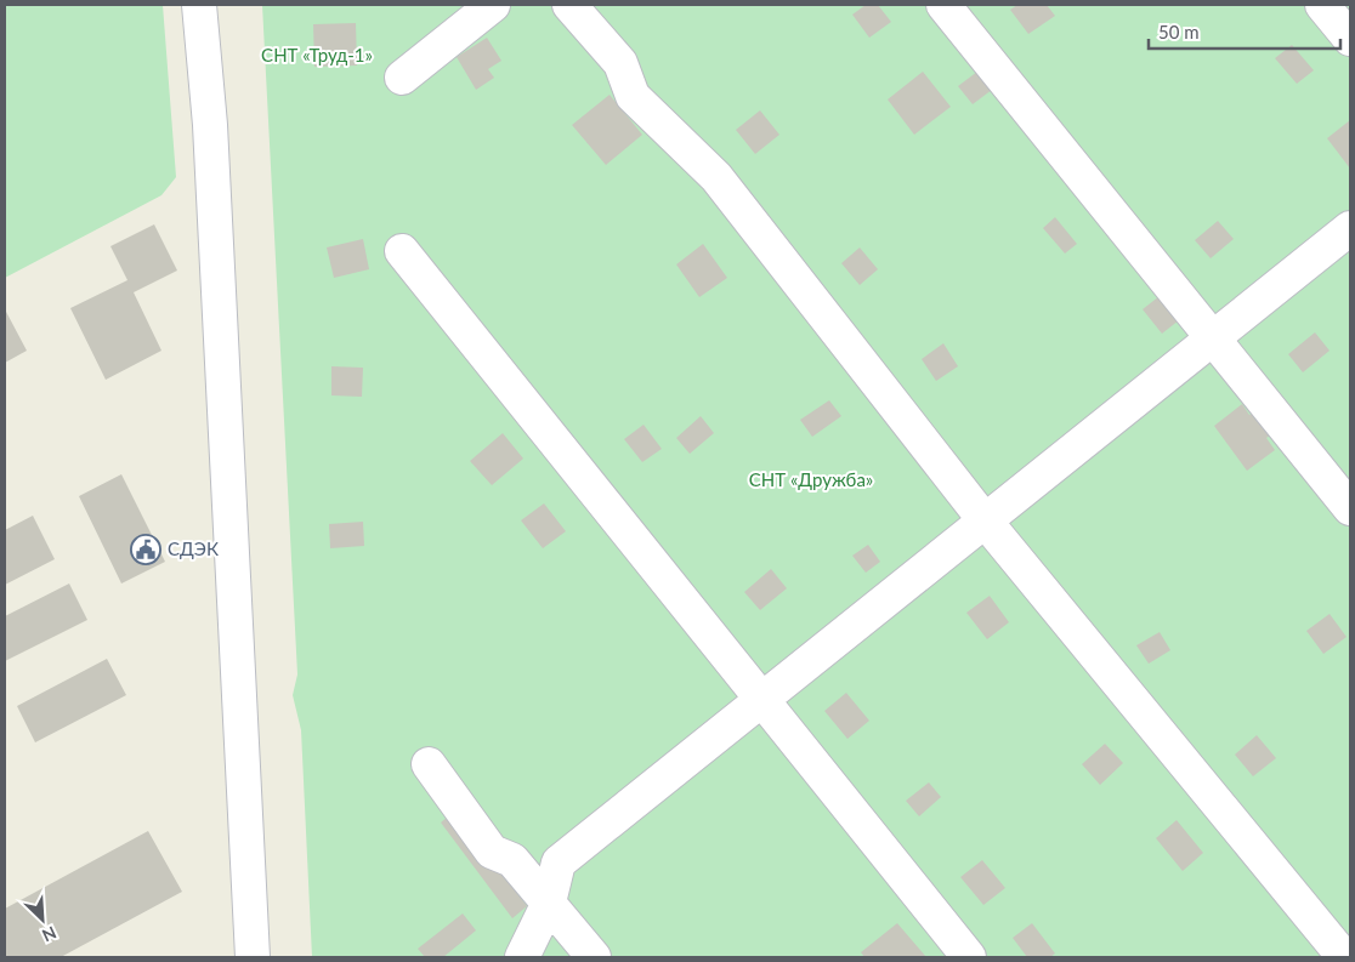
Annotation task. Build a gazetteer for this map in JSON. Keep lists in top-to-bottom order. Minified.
{"parks":["СНТ «Труд-1»","СНТ «Дружба»"],"places":{"public building":["СДЭК"]},"scale_bar":"50 m","north":"bottom right"}
